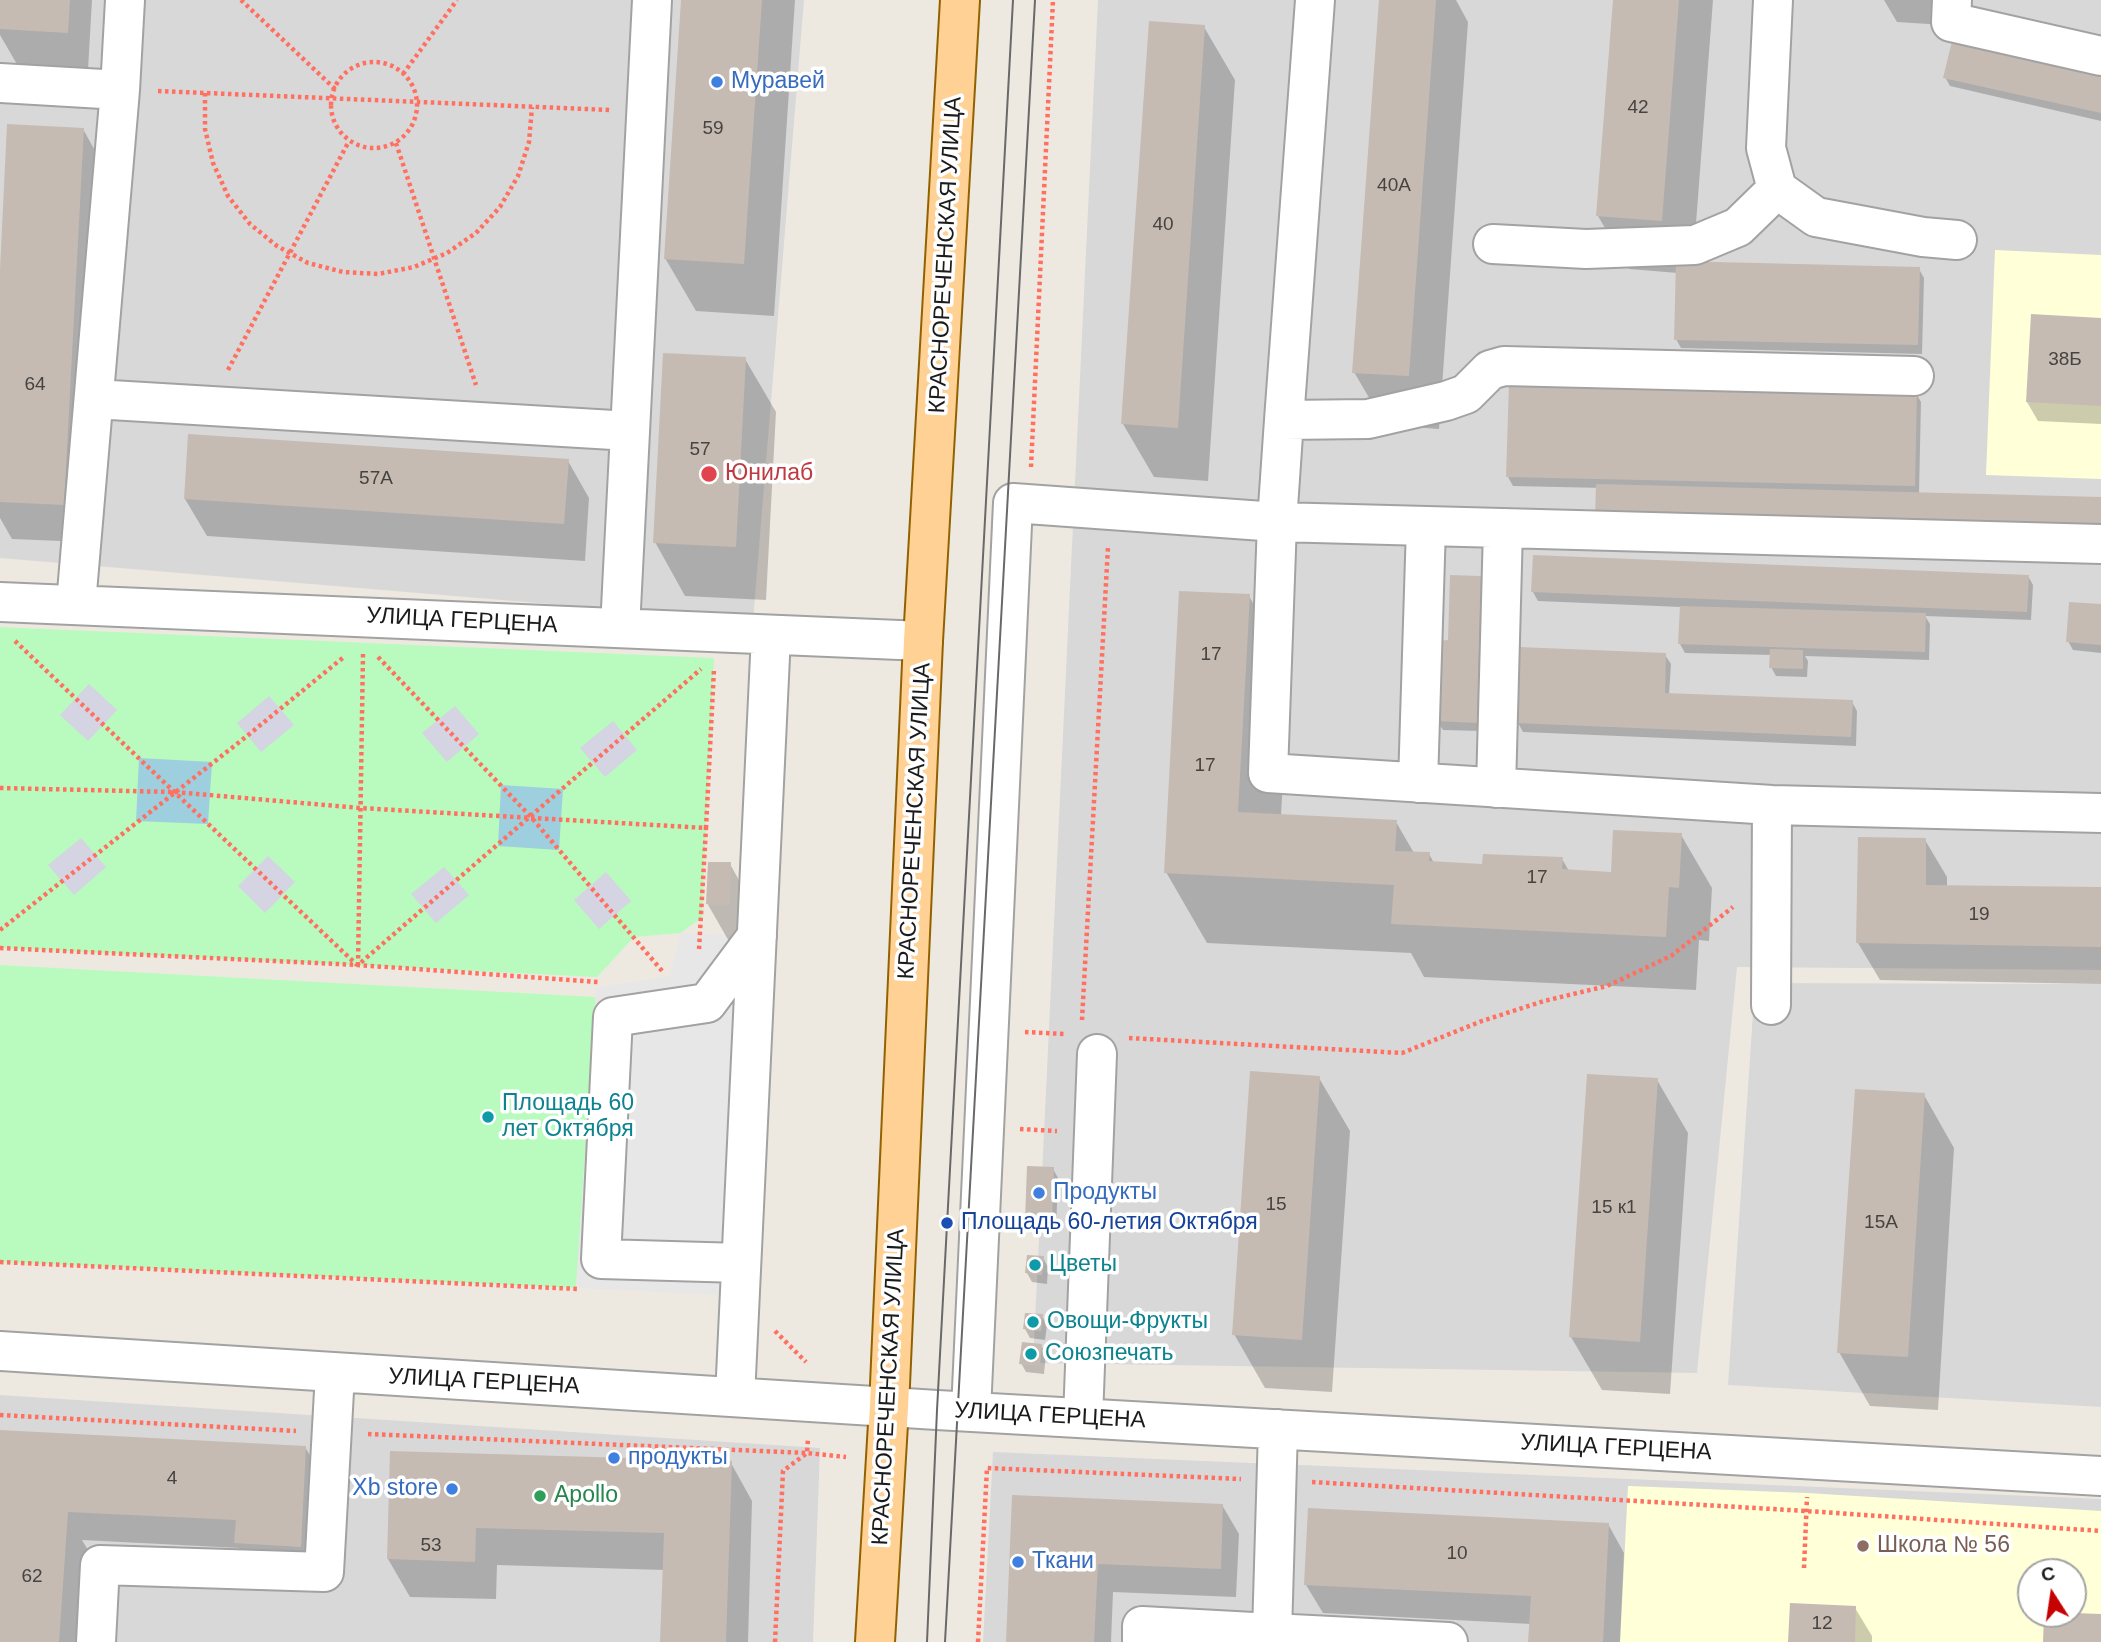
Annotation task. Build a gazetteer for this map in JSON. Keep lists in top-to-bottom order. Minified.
{"streets":{"main road":["КРАСНОРЕЧЕНСКАЯ УЛИЦА"],"street":["УЛИЦА ГЕРЦЕНА"]},"crossings":[["КРАСНОРЕЧЕНСКАЯ УЛИЦА","УЛИЦА ГЕРЦЕНА"]],"places":["Муравей","Юнилаб","Площадь 60 лет Октября","Продукты","Площадь 60-летия Октября","Цветы","Овощи-Фрукты","Союзпечать","продукты","Xb store","Apollo","Школа № 56","Ткани"],"house_numbers":["42","59","40А","40","38Б","64","57","57А","17","17","17","19","15","15 к1","15А","4","53","10","62","12"],"north":"top"}
